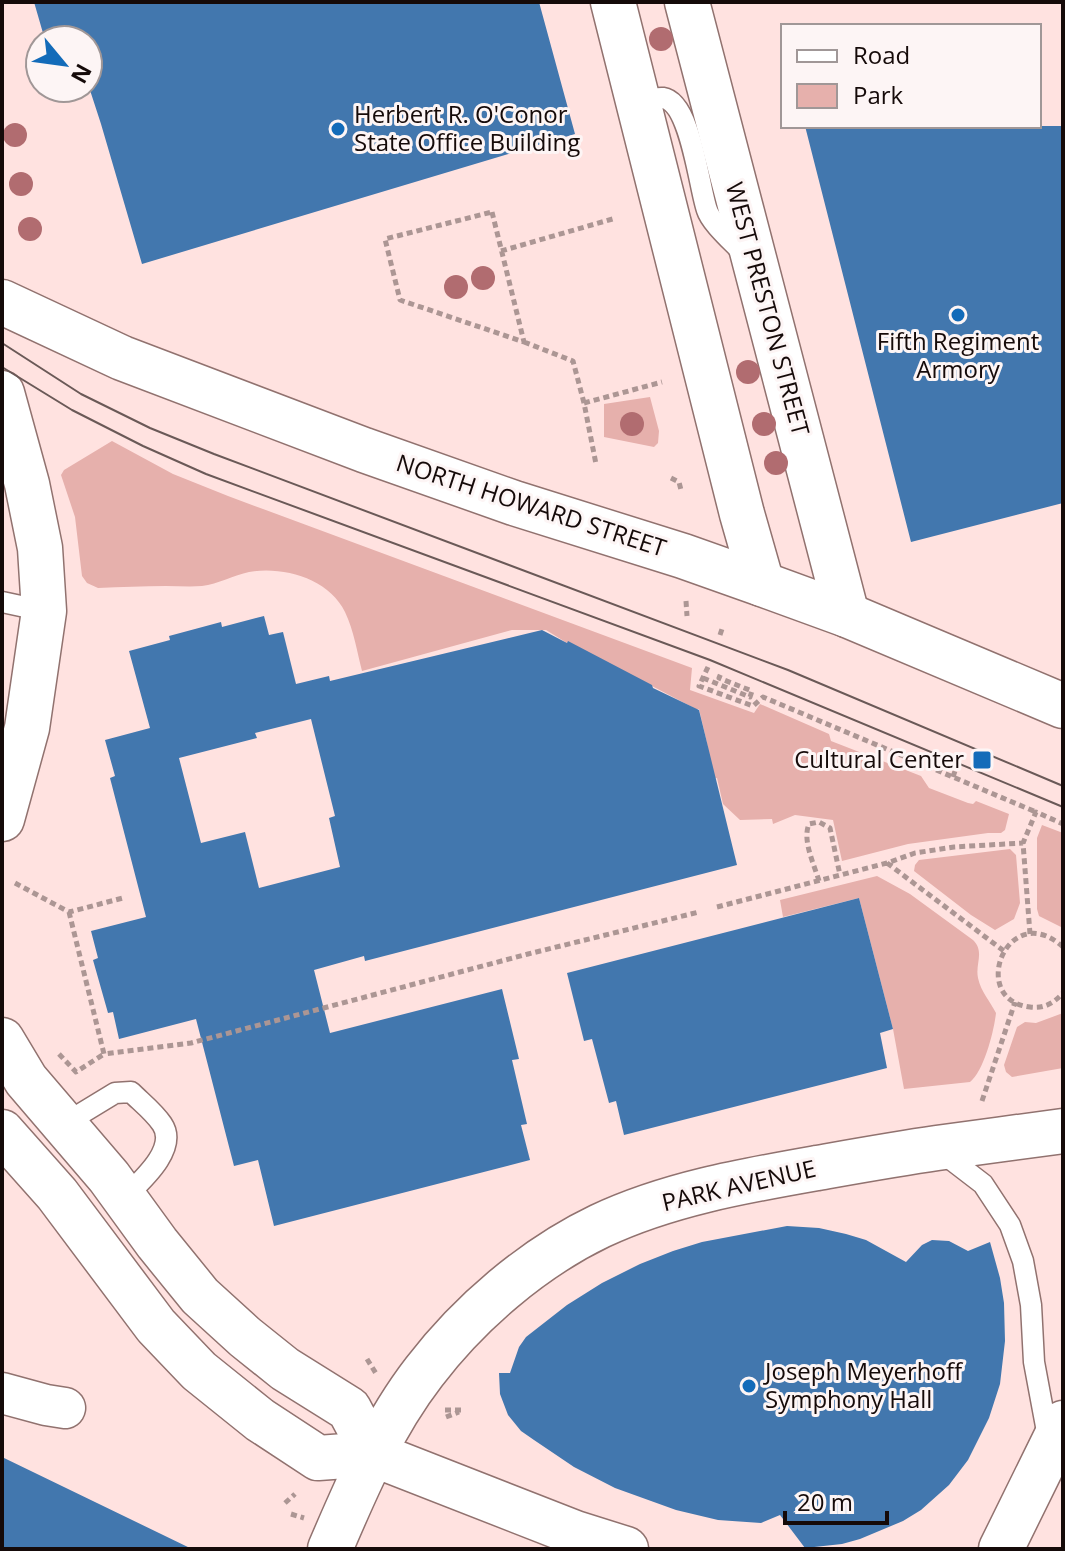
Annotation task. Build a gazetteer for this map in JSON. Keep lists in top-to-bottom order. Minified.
{"streets":{"main road":["WEST PRESTON STREET","NORTH HOWARD STREET","PARK AVENUE"]},"crossings":[["WEST PRESTON STREET","NORTH HOWARD STREET"]],"places":{"other":["Herbert R. O'Conor State Office Building","Fifth Regiment Armory","Joseph Meyerhoff Symphony Hall"],"transit":["Cultural Center"]},"legend":["Road","Park"],"scale_bar":"20 m","north":"bottom right"}
